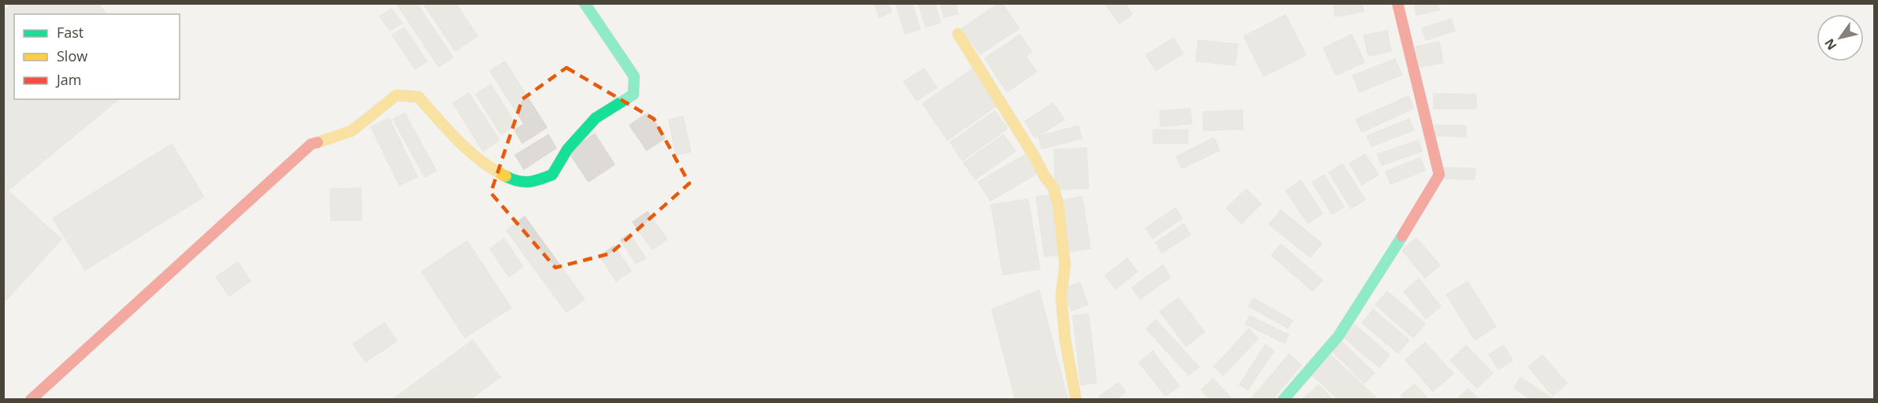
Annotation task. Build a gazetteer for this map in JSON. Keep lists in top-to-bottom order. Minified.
{"legend":["Fast","Slow","Jam"],"north":"bottom left"}
